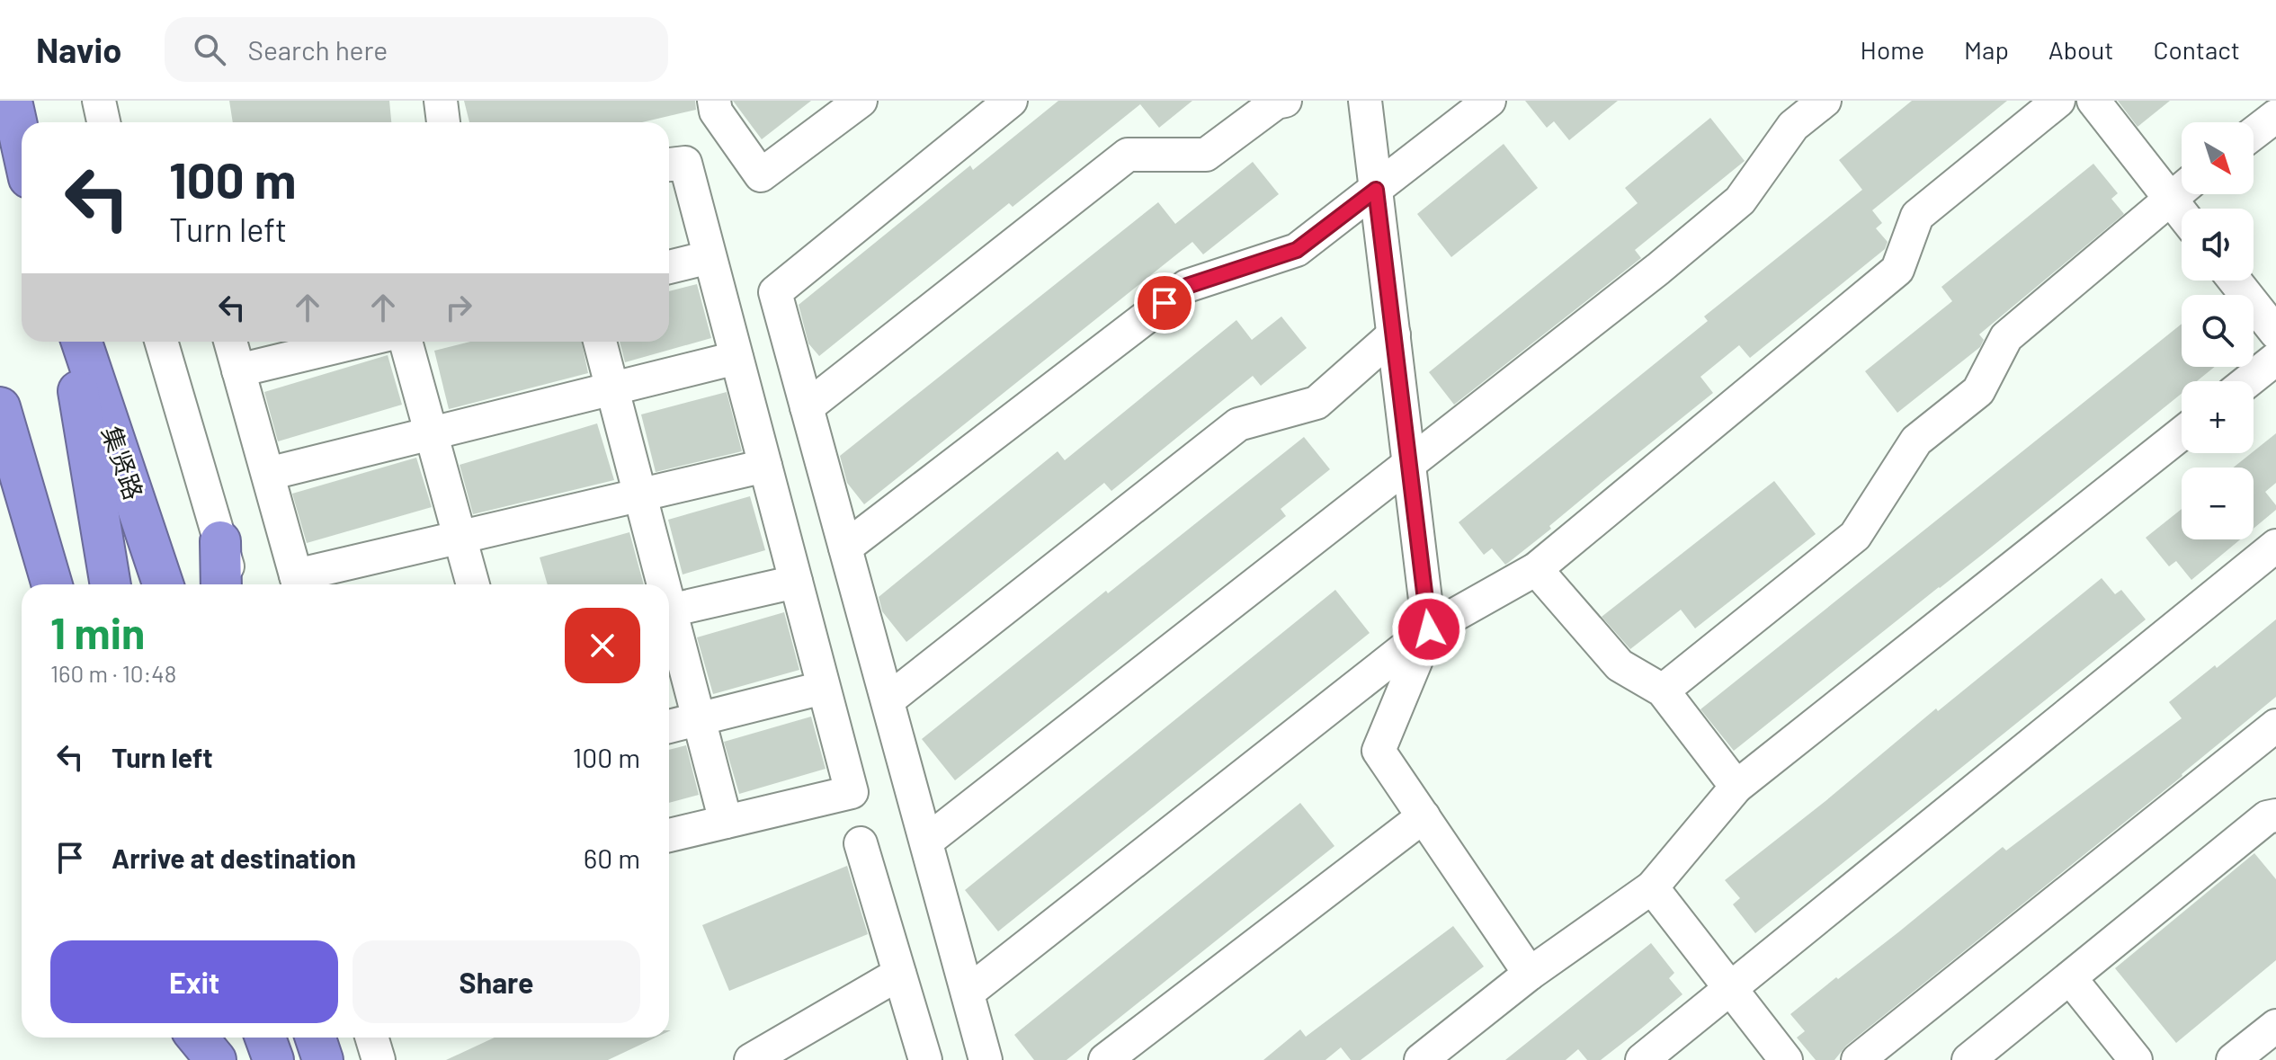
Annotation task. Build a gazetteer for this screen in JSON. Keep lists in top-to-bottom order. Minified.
{"streets":{"highway":["集贤路"]},"north":"bottom right","page":{"header":"Navio","search":"Search here","nav":["Home","Map","About","Contact"],"map_buttons":["+","−"],"turn":["100 m","Turn left"],"heading":["1 min","160 m · 10:48"],"list":[{"name":"Turn left","value":"100 m"},{"name":"Arrive at destination","value":"60 m"}],"buttons":["Exit","Share"]}}
